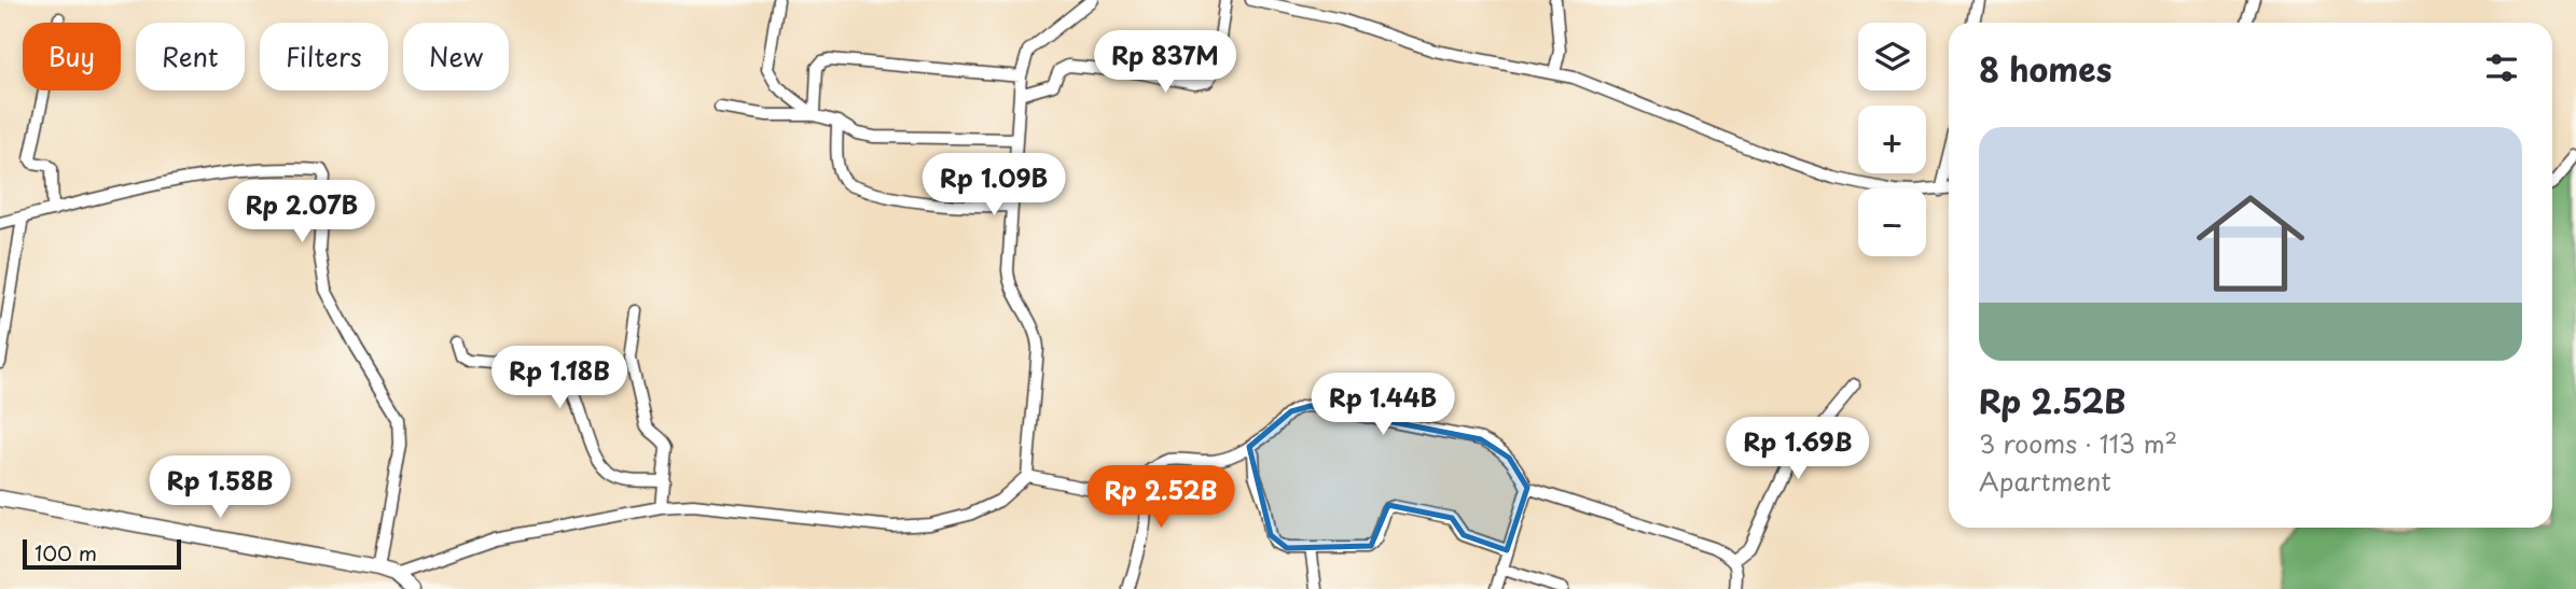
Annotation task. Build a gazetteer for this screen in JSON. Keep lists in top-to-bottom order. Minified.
{"scale_bar":"100 m","page":{"map_buttons":["+","−"],"chip":["Buy","Rent","Filters","New"],"heading":"8 homes","price":["Rp 837M","Rp 1.09B","Rp 2.07B","Rp 1.18B","Rp 1.44B","Rp 1.69B","Rp 1.58B","Rp 2.52B"],"list":[{"name":"Rp 2.52B","note":"3 rooms · 113 m² · Apartment"}],"scale":"100 m"}}
